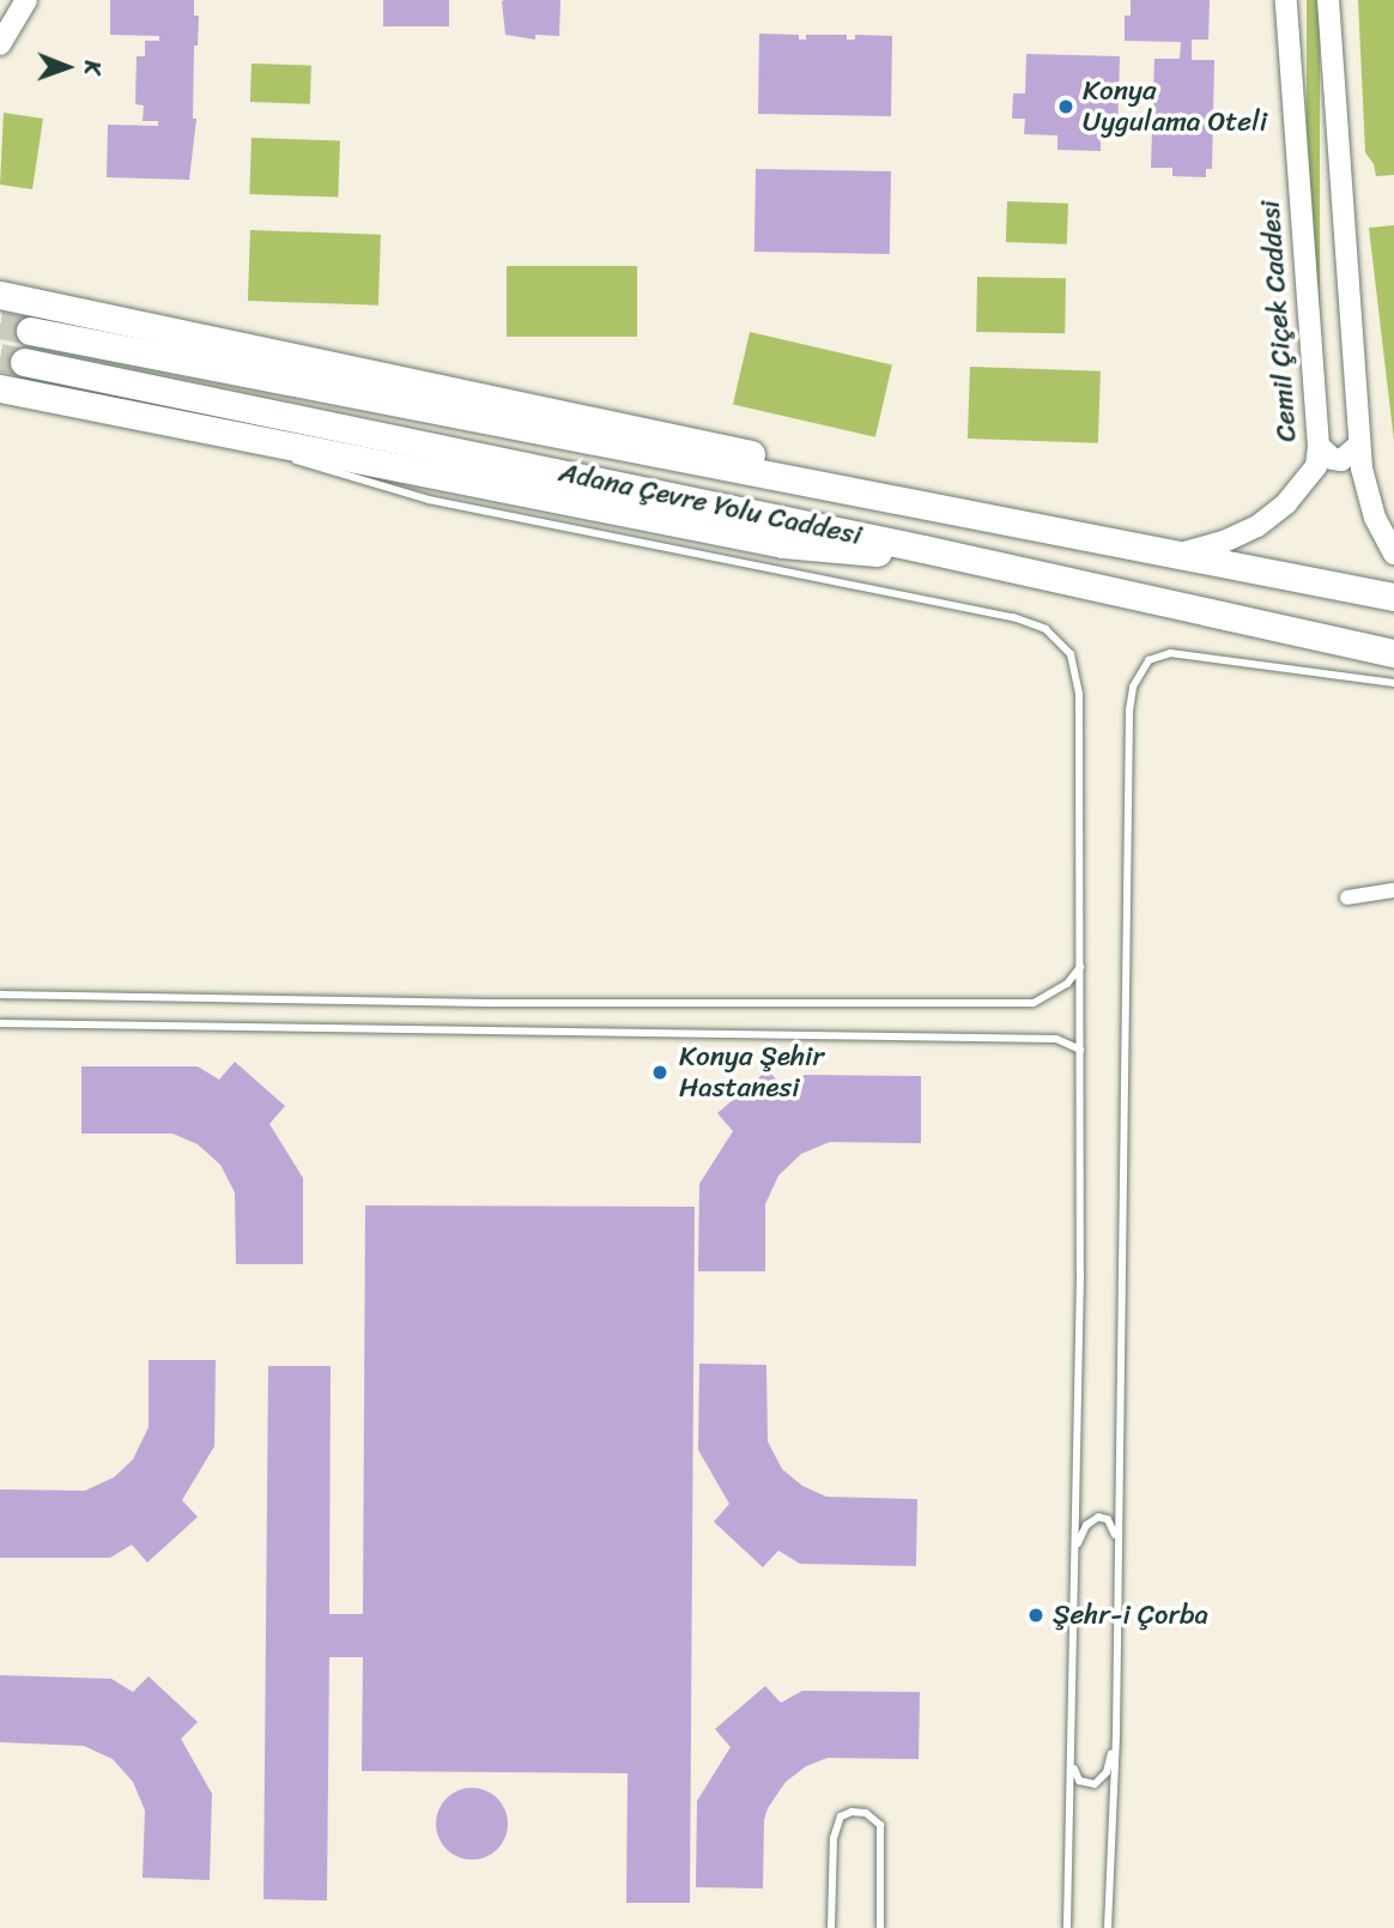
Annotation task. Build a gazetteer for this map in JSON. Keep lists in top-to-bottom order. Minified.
{"streets":{"highway":["Adana Çevre Yolu Caddesi"],"street":["Cemil Çiçek Caddesi"]},"crossings":[["Cemil Çiçek Caddesi","Adana Çevre Yolu Caddesi"]],"places":["Konya Uygulama Oteli","Konya Şehir Hastanesi","Şehr-i Çorba"],"north":"right"}
